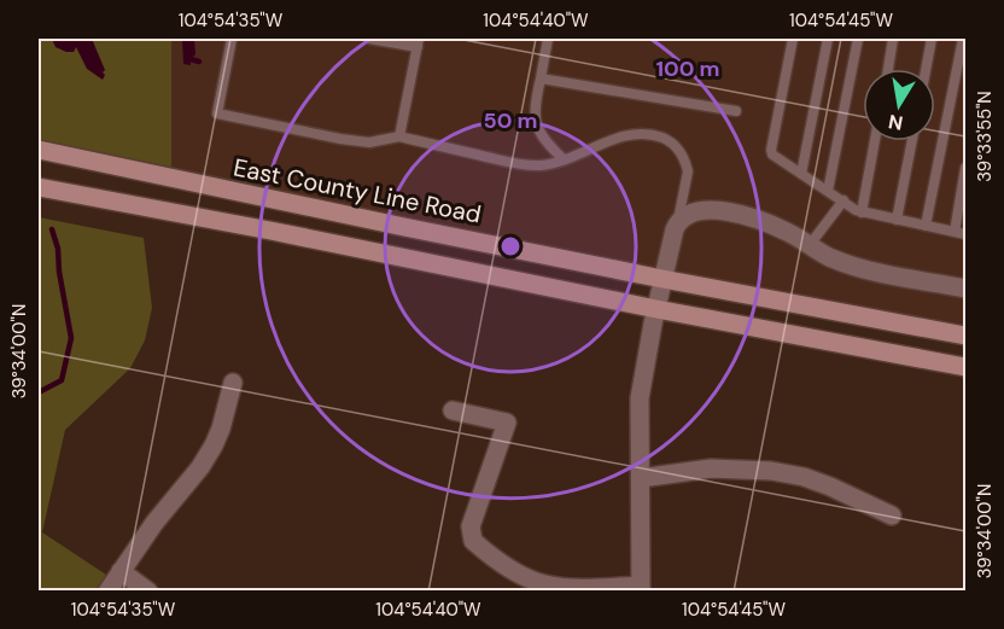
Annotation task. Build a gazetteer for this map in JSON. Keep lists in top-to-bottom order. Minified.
{"streets":{"main road":["East County Line Road"]},"north":"bottom","coordinates":["104°54'35\"W","104°54'40\"W","104°54'45\"W","39°33'55\"N","39°34'00\"N"],"rings":["100 m","50 m"]}
